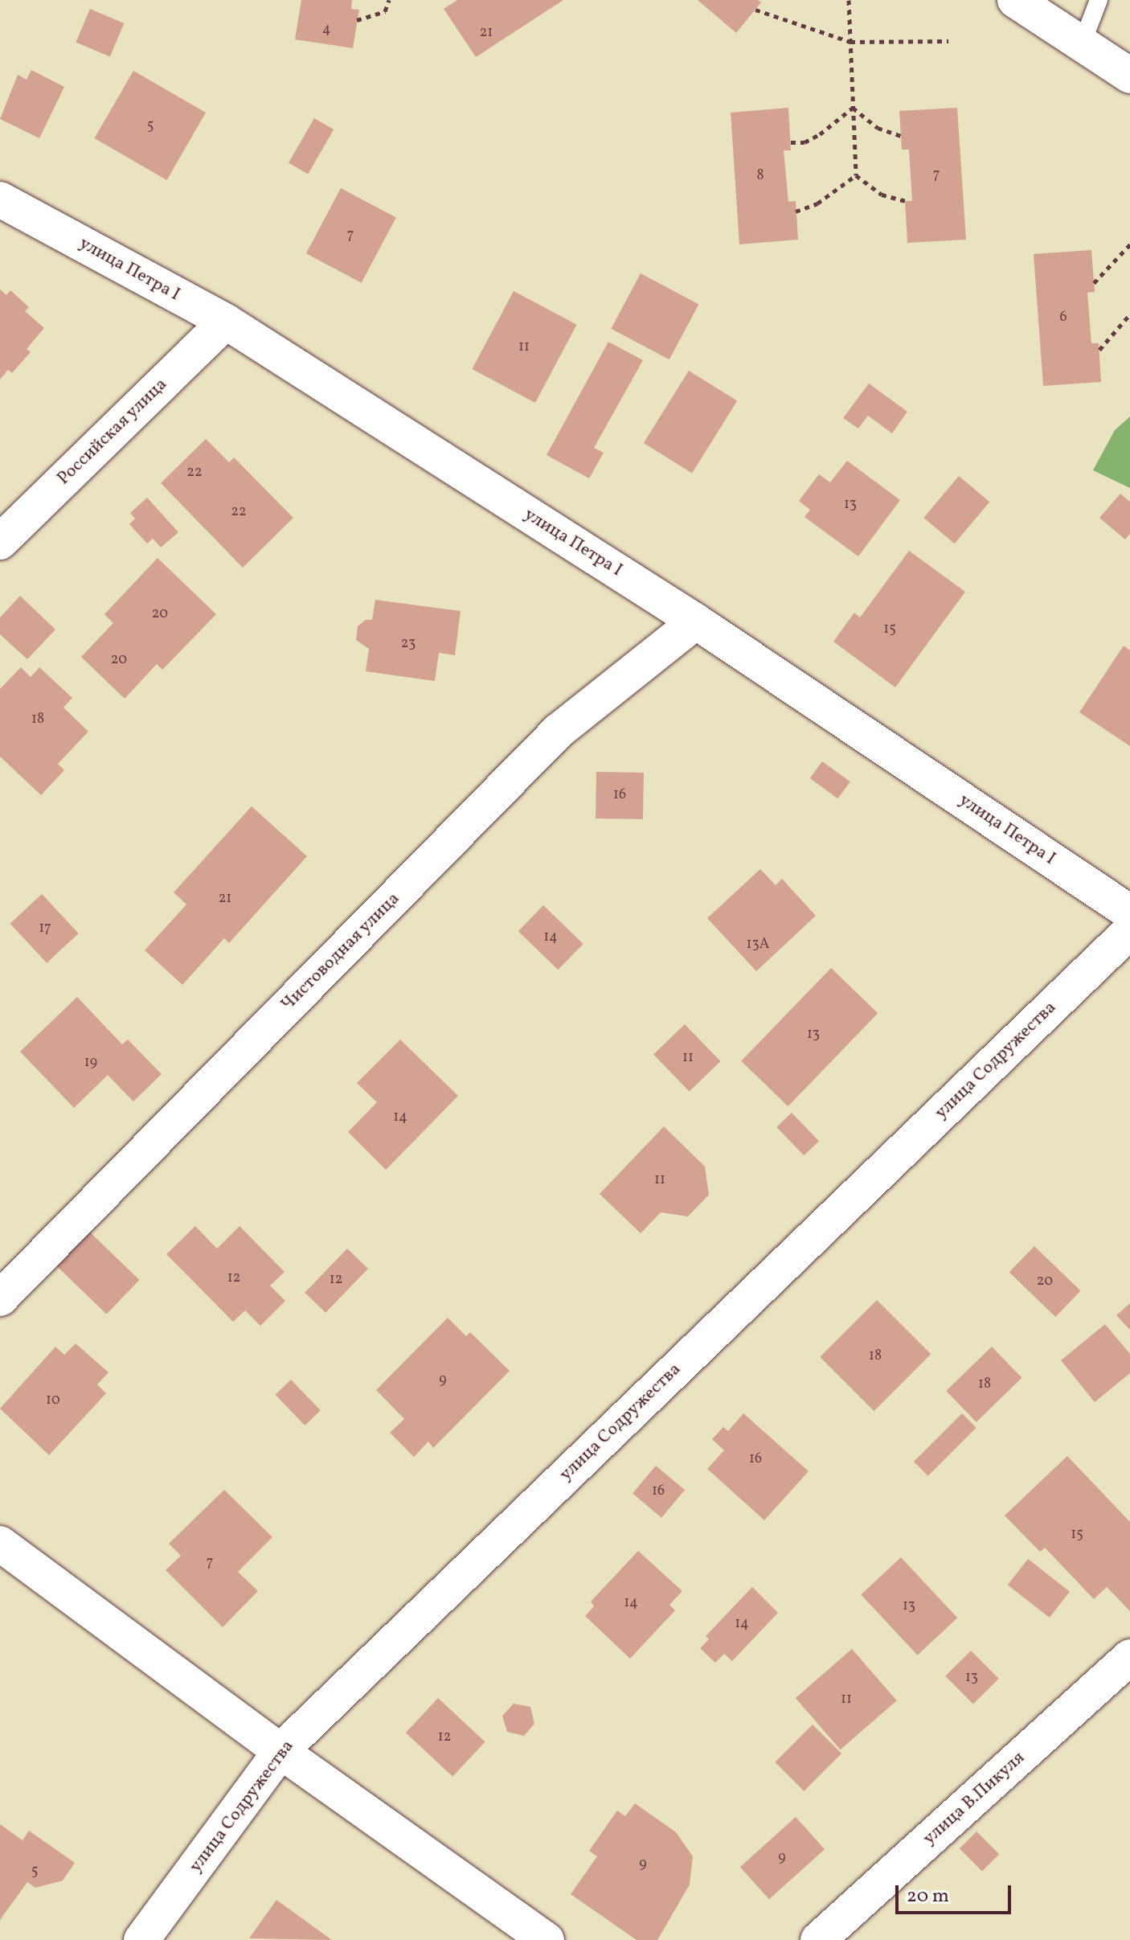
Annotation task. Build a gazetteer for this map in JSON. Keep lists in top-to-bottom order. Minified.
{"streets":{"street":["улица Петра I","Российская улица","Чистоводная улица","улица Содружества","улица В.Пикуля"]},"crossings":[["улица Петра I","Российская улица"],["улица Петра I","Чистоводная улица"]],"house_numbers":["4","21","5","7","8","7","6","11","22","13","22","20","15","23","20","18","16","21","17","14","13А","13","11","19","14","11","12","12","20","18","9","18","10","16","16","15","7","14","13","14","13","11","12","9","9","5"],"scale_bar":"20 m"}
